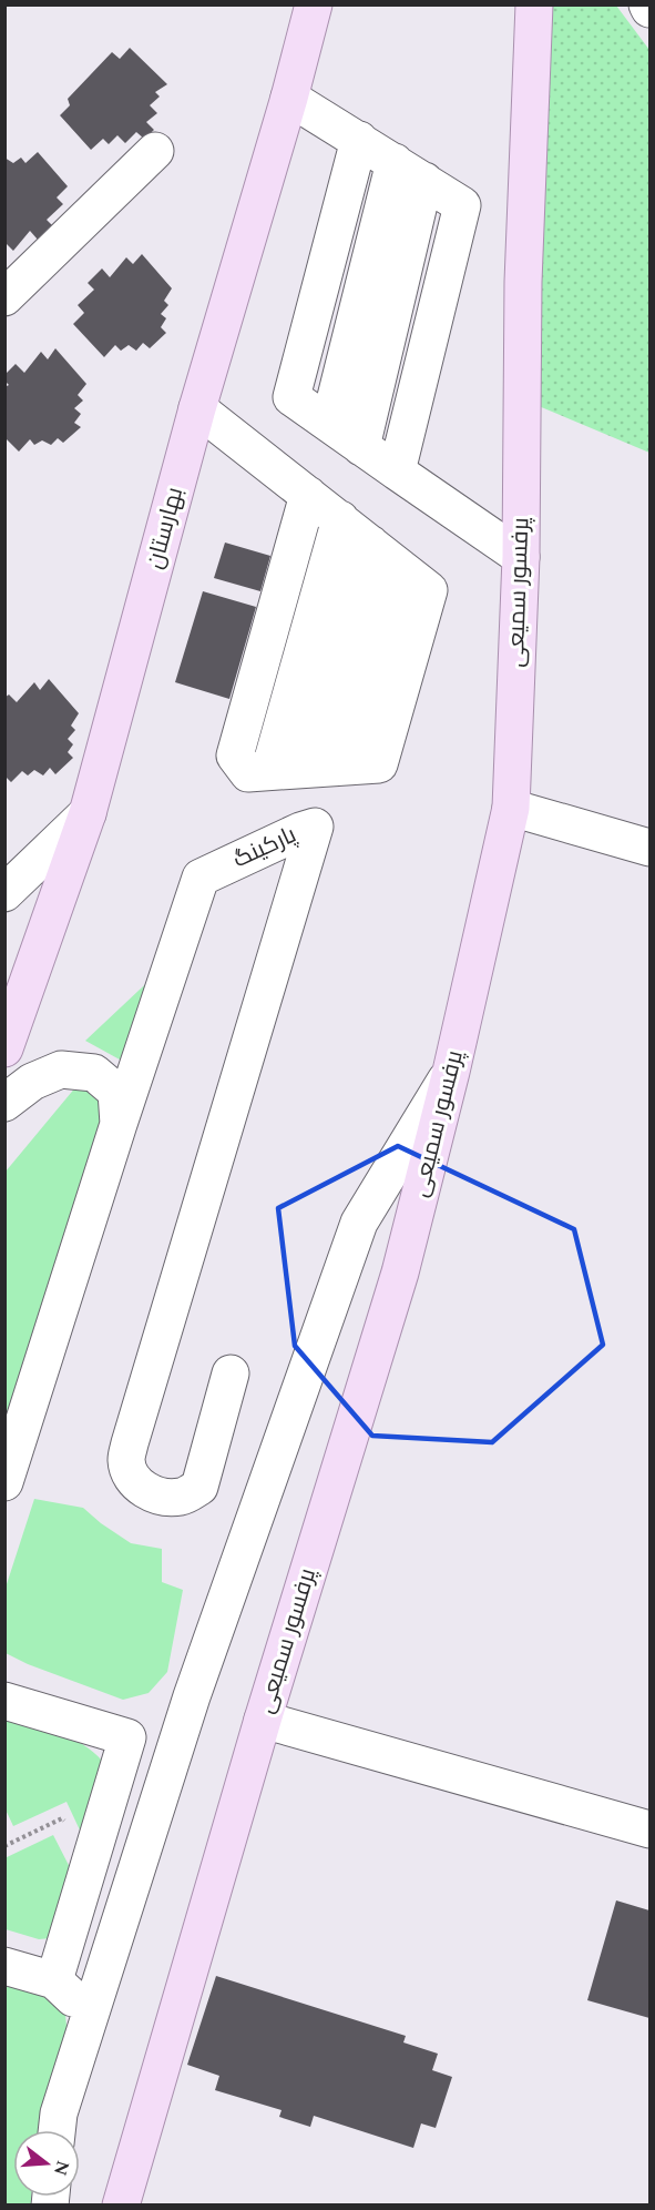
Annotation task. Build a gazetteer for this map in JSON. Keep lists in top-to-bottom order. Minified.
{"streets":{"main road":["بهارستان","پرفسور سمیعی"],"street":["پارکینگ"]},"north":"right"}
